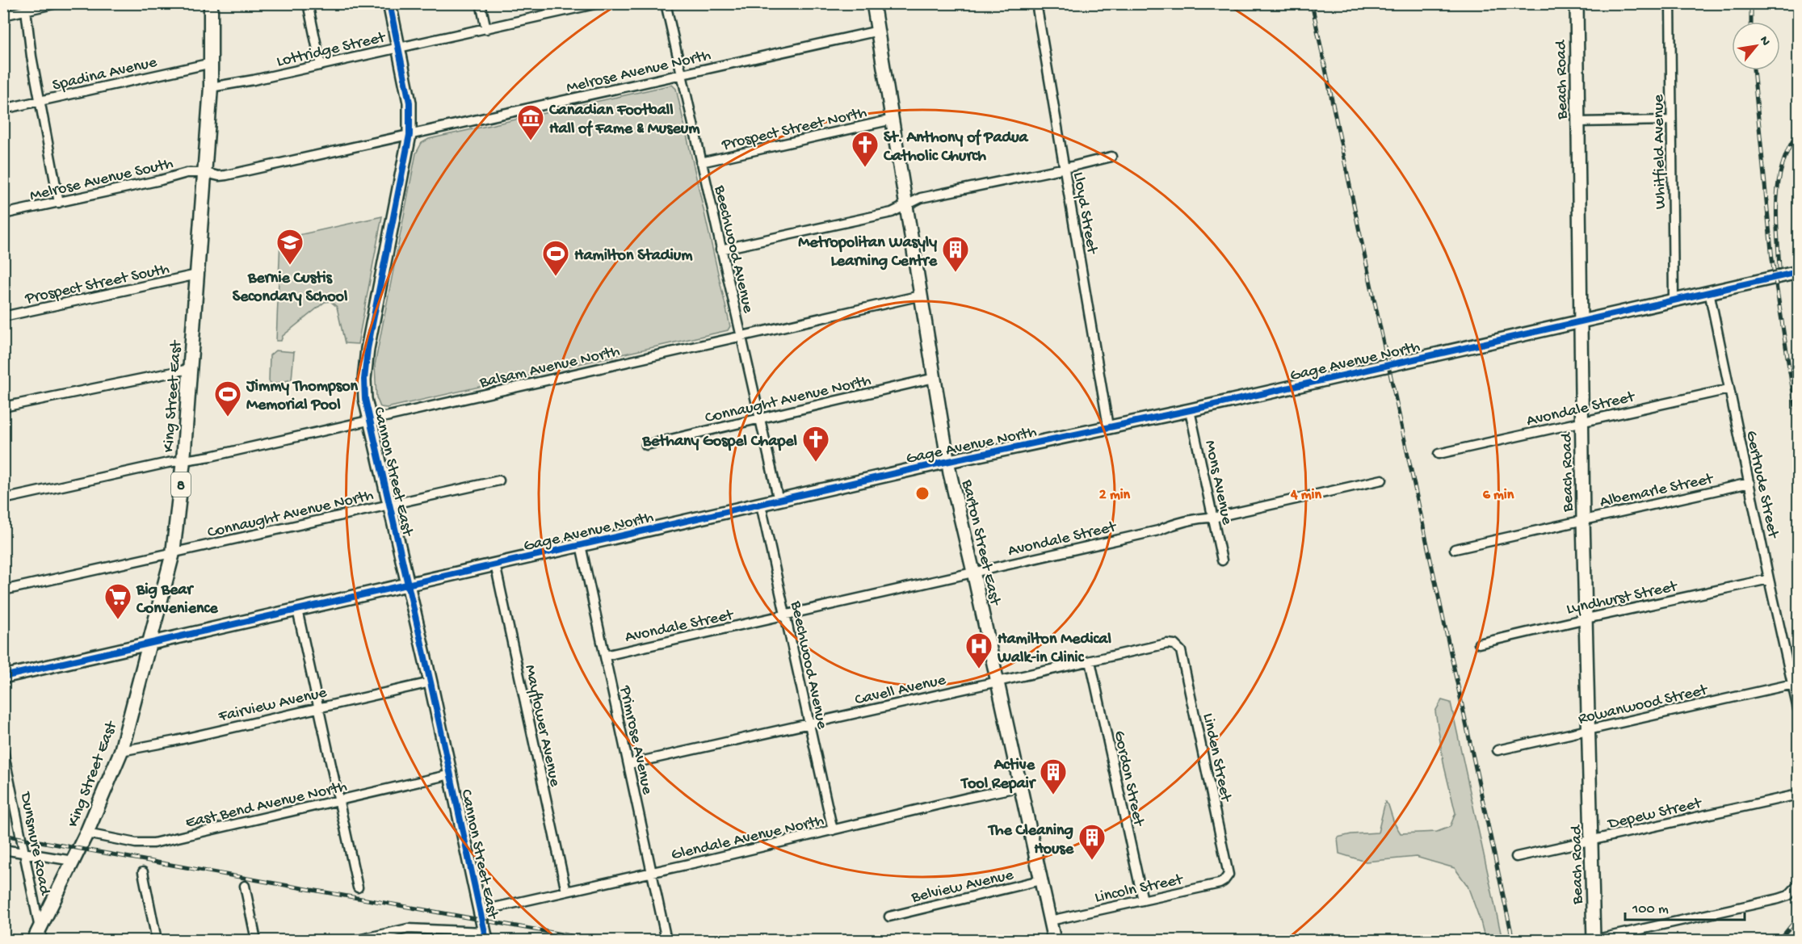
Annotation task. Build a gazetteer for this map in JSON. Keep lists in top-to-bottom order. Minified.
{"streets":{"main road":["Beach Road","Gage Avenue North","King Street East","Cannon Street East","8","Barton Street East"],"street":["Lottridge Street","Melrose Avenue North","Spadina Avenue","Prospect Street North","Whitfield Avenue","Melrose Avenue South","Lloyd Street","Beechwood Avenue","Prospect Street South","Balsam Avenue North","Connaught Avenue North","Avondale Street","Mons Avenue","Gertrude Street","Albemarle Street","Lyndhurst Street","Cavell Avenue","Fairview Avenue","Rowanwood Street","Mayflower Avenue","Primrose Avenue","Linden Street","Gordon Street","East Bend Avenue North","Depew Street","Glendale Avenue North","Dunsmure Road","Belview Avenue","Lincoln Street"]},"crossings":[["Lottridge Street","King Street East"],["Lottridge Street","Cannon Street East"],["Melrose Avenue North","Melrose Avenue South"],["Melrose Avenue North","Beechwood Avenue"],["Melrose Avenue North","King Street East"],["Melrose Avenue North","Cannon Street East"],["Melrose Avenue North","Barton Street East"],["Spadina Avenue","King Street East"],["Beach Road","Gage Avenue North"],["Beach Road","Avondale Street"],["Beach Road","Albemarle Street"],["Beach Road","Lyndhurst Street"],["Beach Road","Rowanwood Street"],["Beach Road","Depew Street"],["Prospect Street North","Beechwood Avenue"],["Prospect Street North","Barton Street East"],["Whitfield Avenue","Gage Avenue North"],["Melrose Avenue South","King Street East"],["Lloyd Street","Gage Avenue North"],["Beechwood Avenue","Gage Avenue North"],["Beechwood Avenue","Balsam Avenue North"],["Beechwood Avenue","Connaught Avenue North"],["Beechwood Avenue","Avondale Street"],["Beechwood Avenue","Cavell Avenue"],["Beechwood Avenue","Glendale Avenue North"],["Prospect Street South","King Street East"],["Gage Avenue North","King Street East"],["Gage Avenue North","Cannon Street East"],["Gage Avenue North","Mons Avenue"],["Gage Avenue North","Gertrude Street"],["Gage Avenue North","Barton Street East"],["Gage Avenue North","Mayflower Avenue"],["Gage Avenue North","Primrose Avenue"],["Balsam Avenue North","King Street East"],["Balsam Avenue North","Cannon Street East"],["Balsam Avenue North","Barton Street East"],["King Street East","Connaught Avenue North"],["King Street East","Fairview Avenue"],["King Street East","East Bend Avenue North"],["King Street East","Dunsmure Road"],["Connaught Avenue North","Cannon Street East"],["Connaught Avenue North","Barton Street East"],["Avondale Street","Mons Avenue"],["Avondale Street","Gertrude Street"],["Avondale Street","Barton Street East"],["Avondale Street","Primrose Avenue"],["Cannon Street East","Fairview Avenue"],["Cannon Street East","East Bend Avenue North"],["Cannon Street East","Glendale Avenue North"],["Gertrude Street","Albemarle Street"],["Gertrude Street","Lyndhurst Street"],["Gertrude Street","Rowanwood Street"],["Barton Street East","Cavell Avenue"],["Barton Street East","Glendale Avenue North"],["Barton Street East","Belview Avenue"],["Barton Street East","Lincoln Street"],["Cavell Avenue","Primrose Avenue"],["Cavell Avenue","Linden Street"],["Cavell Avenue","Gordon Street"],["Mayflower Avenue","Glendale Avenue North"],["Primrose Avenue","Glendale Avenue North"],["Linden Street","Lincoln Street"],["Gordon Street","Lincoln Street"]],"places":{"museum":["Canadian Football Hall of Fame & Museum"],"church":["St. Anthony of Padua Catholic Church","Bethany Gospel Chapel"],"school or university":["Bernie Custis Secondary School"],"building":["Metropolitan Wasyly Learning Centre","Active Tool Repair","The Cleaning House"],"sports":["Hamilton Stadium","Jimmy Thompson Memorial Pool"],"supermarket":["Big Bear Convenience"],"hospital":["Hamilton Medical Walk-in Clinic"]},"scale_bar":"100 m","north":"top right","rings":["2 min","4 min","6 min"]}
